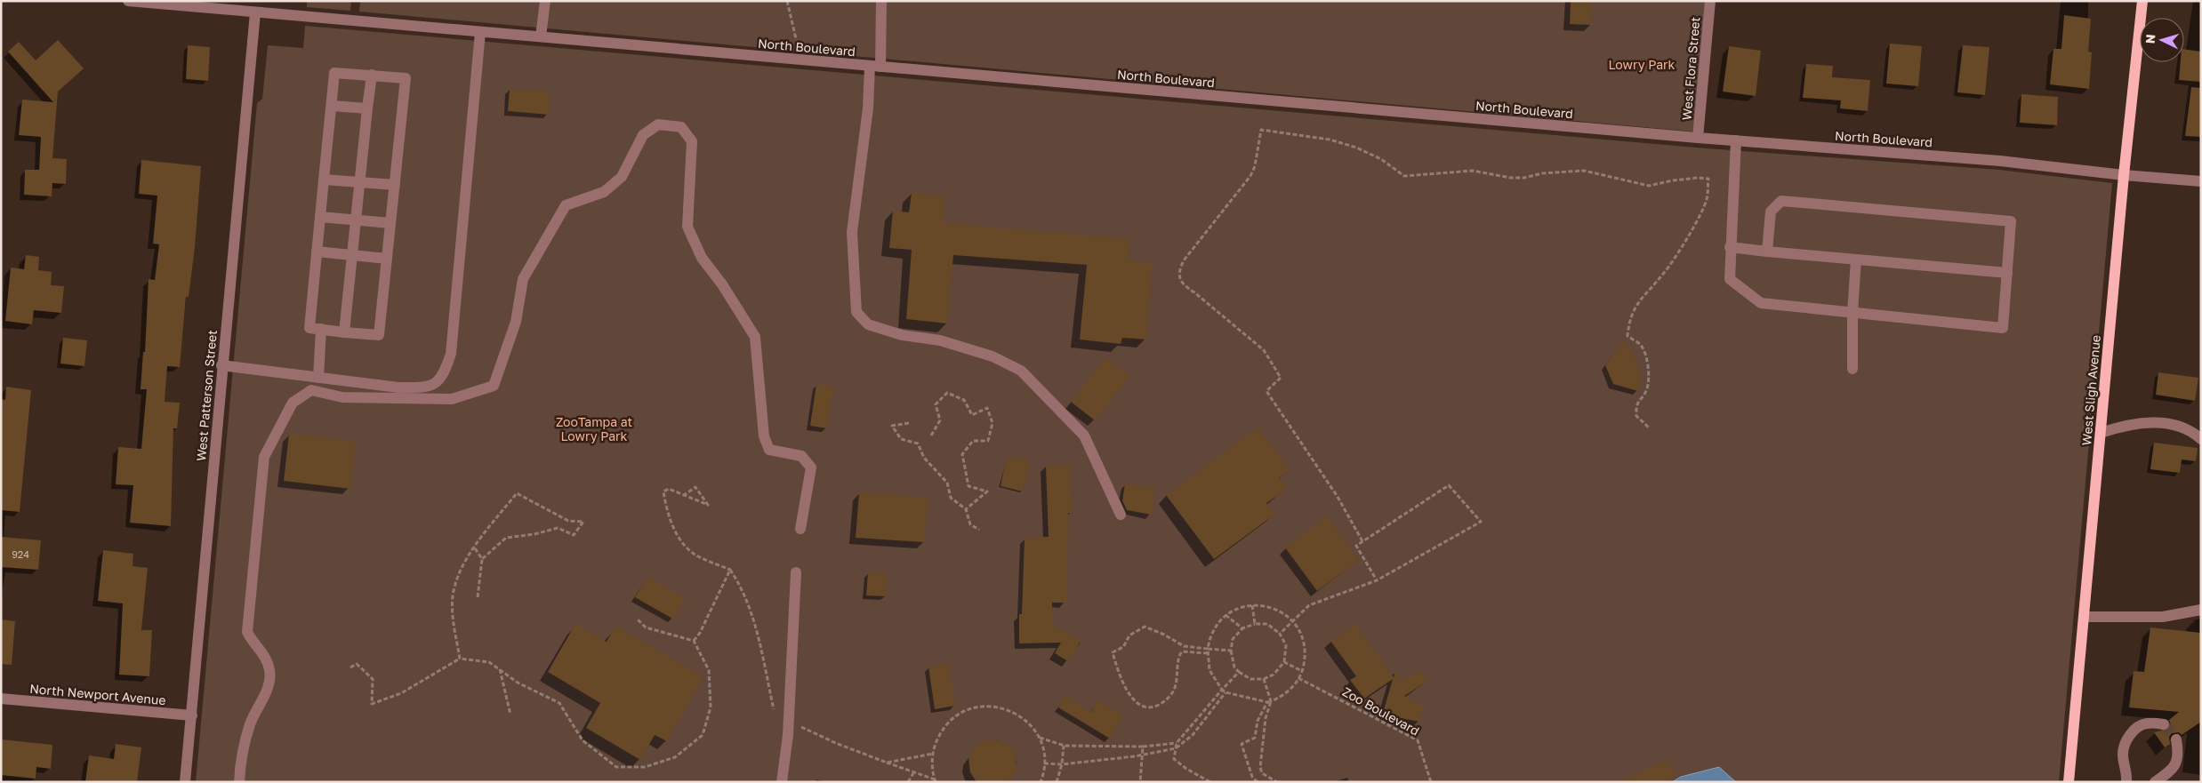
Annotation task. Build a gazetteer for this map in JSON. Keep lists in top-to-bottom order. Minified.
{"streets":{"main road":["West Sligh Avenue"],"street":["North Boulevard","West Flora Street","West Patterson Street","North Newport Avenue"],"path":["Zoo Boulevard"]},"crossings":[["North Boulevard","West Flora Street"],["North Boulevard","West Sligh Avenue"],["North Boulevard","West Patterson Street"],["West Patterson Street","North Newport Avenue"]],"parks":["Lowry Park","ZooTampa at Lowry Park"],"house_numbers":["924"],"north":"left"}
